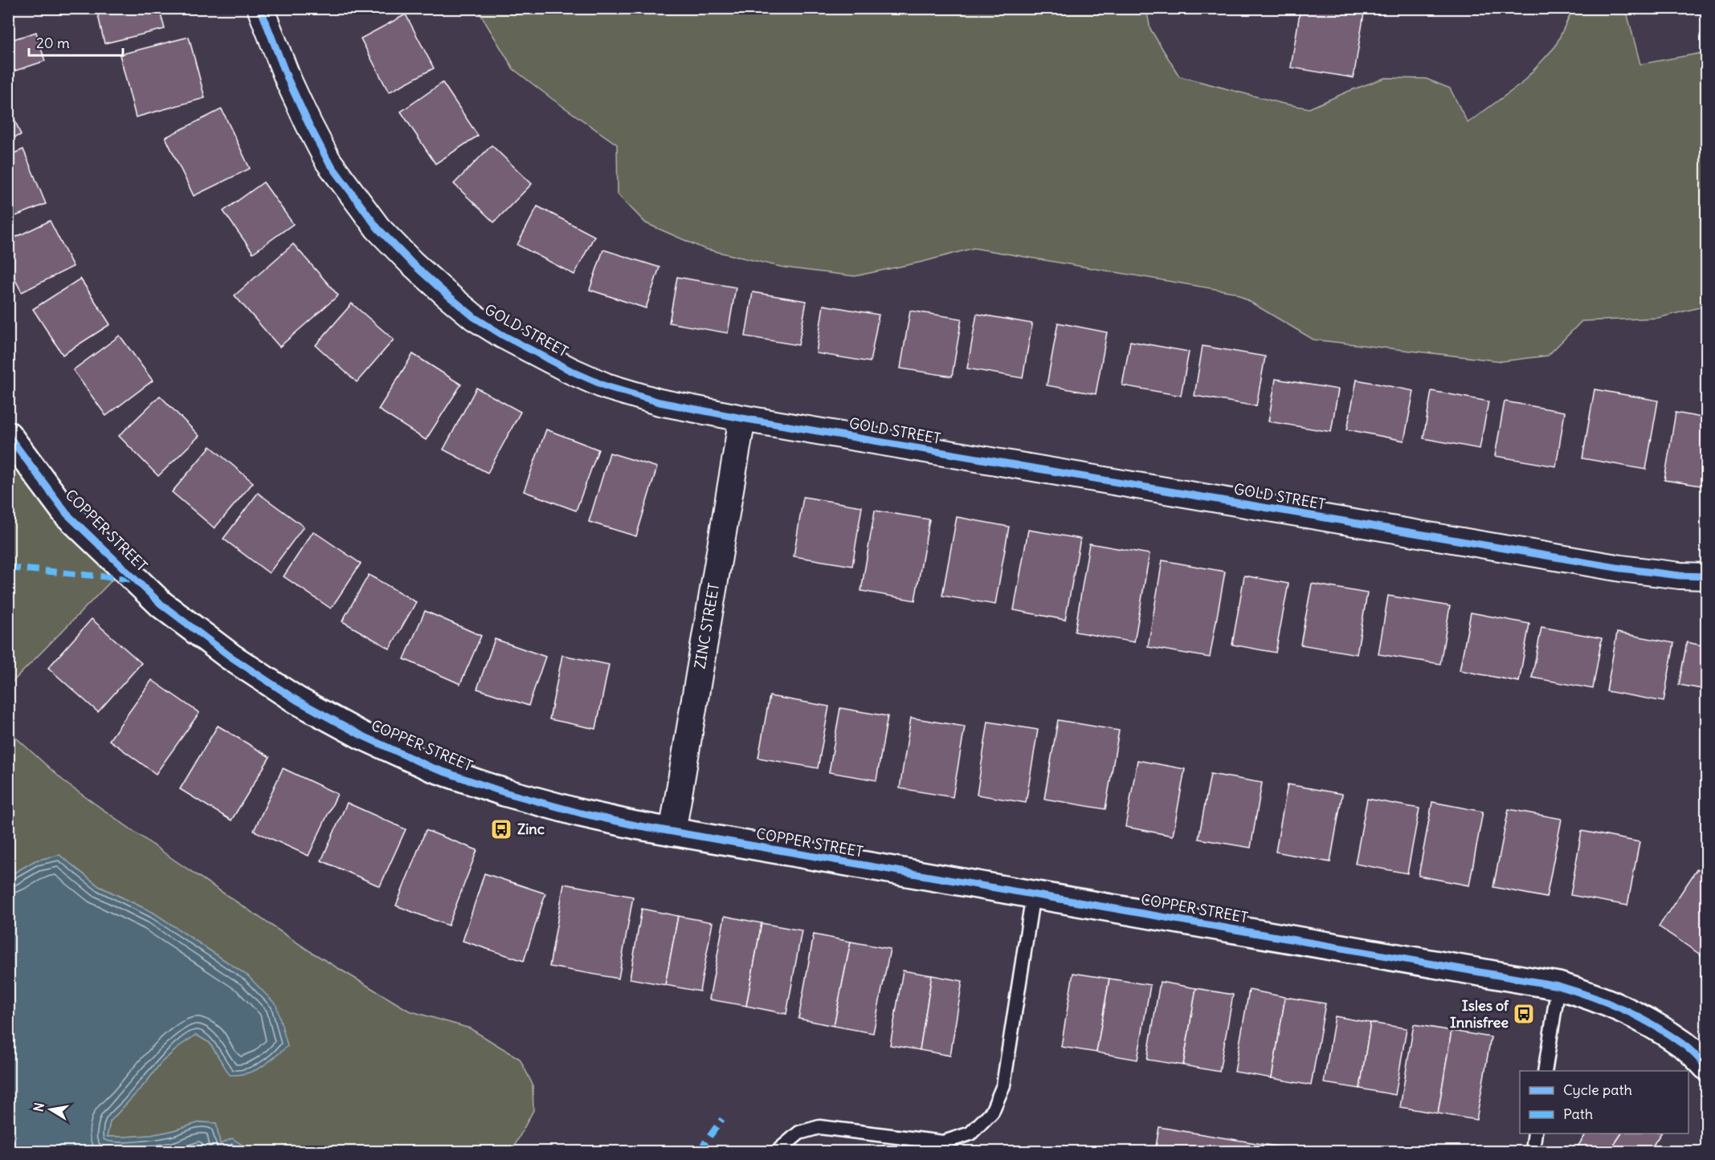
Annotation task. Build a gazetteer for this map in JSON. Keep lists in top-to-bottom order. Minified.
{"streets":{"street":["GOLD STREET","COPPER STREET","ZINC STREET"]},"crossings":[["GOLD STREET","ZINC STREET"],["COPPER STREET","ZINC STREET"]],"places":{"bus stop":["Zinc","Isles of Innisfree"]},"legend":["Cycle path","Path"],"scale_bar":"20 m","north":"left"}
